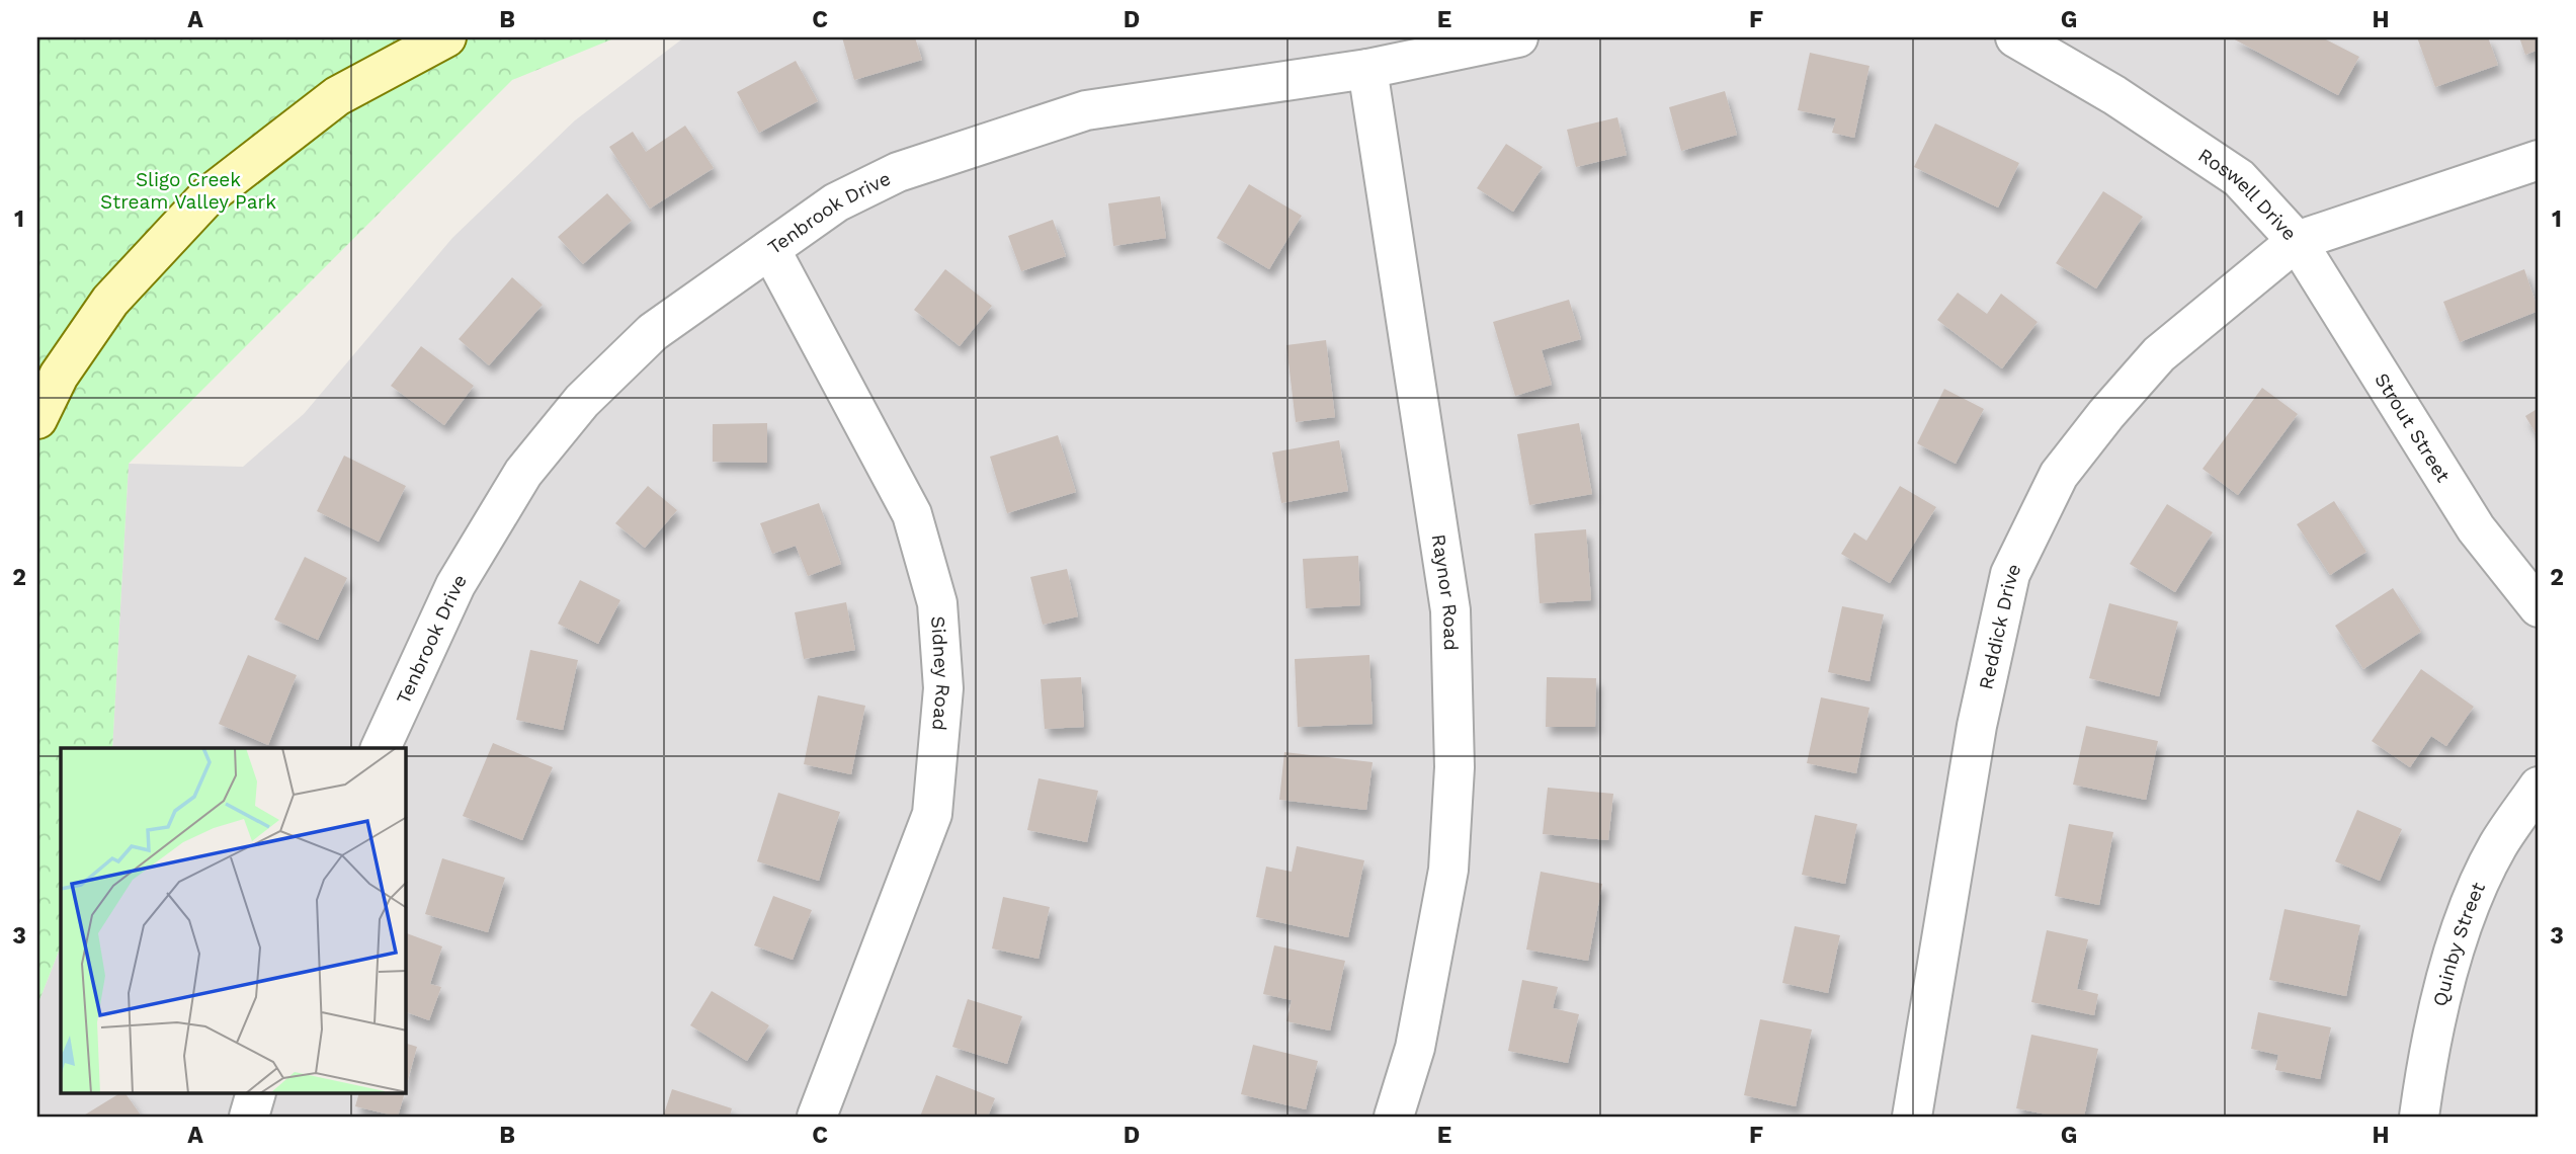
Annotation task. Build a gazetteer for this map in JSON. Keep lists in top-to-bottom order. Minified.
{"streets":{"street":["Roswell Drive","Tenbrook Drive","Strout Street","Raynor Road","Reddick Drive","Sidney Road","Quinby Street"]},"crossings":[["Roswell Drive","Strout Street"],["Roswell Drive","Reddick Drive"],["Tenbrook Drive","Raynor Road"],["Tenbrook Drive","Sidney Road"],["Strout Street","Reddick Drive"]],"parks":["Sligo Creek Stream Valley Park"],"grid":{"columns":["A","B","C","D","E","F","G","H"],"rows":["1","2","3"]}}
